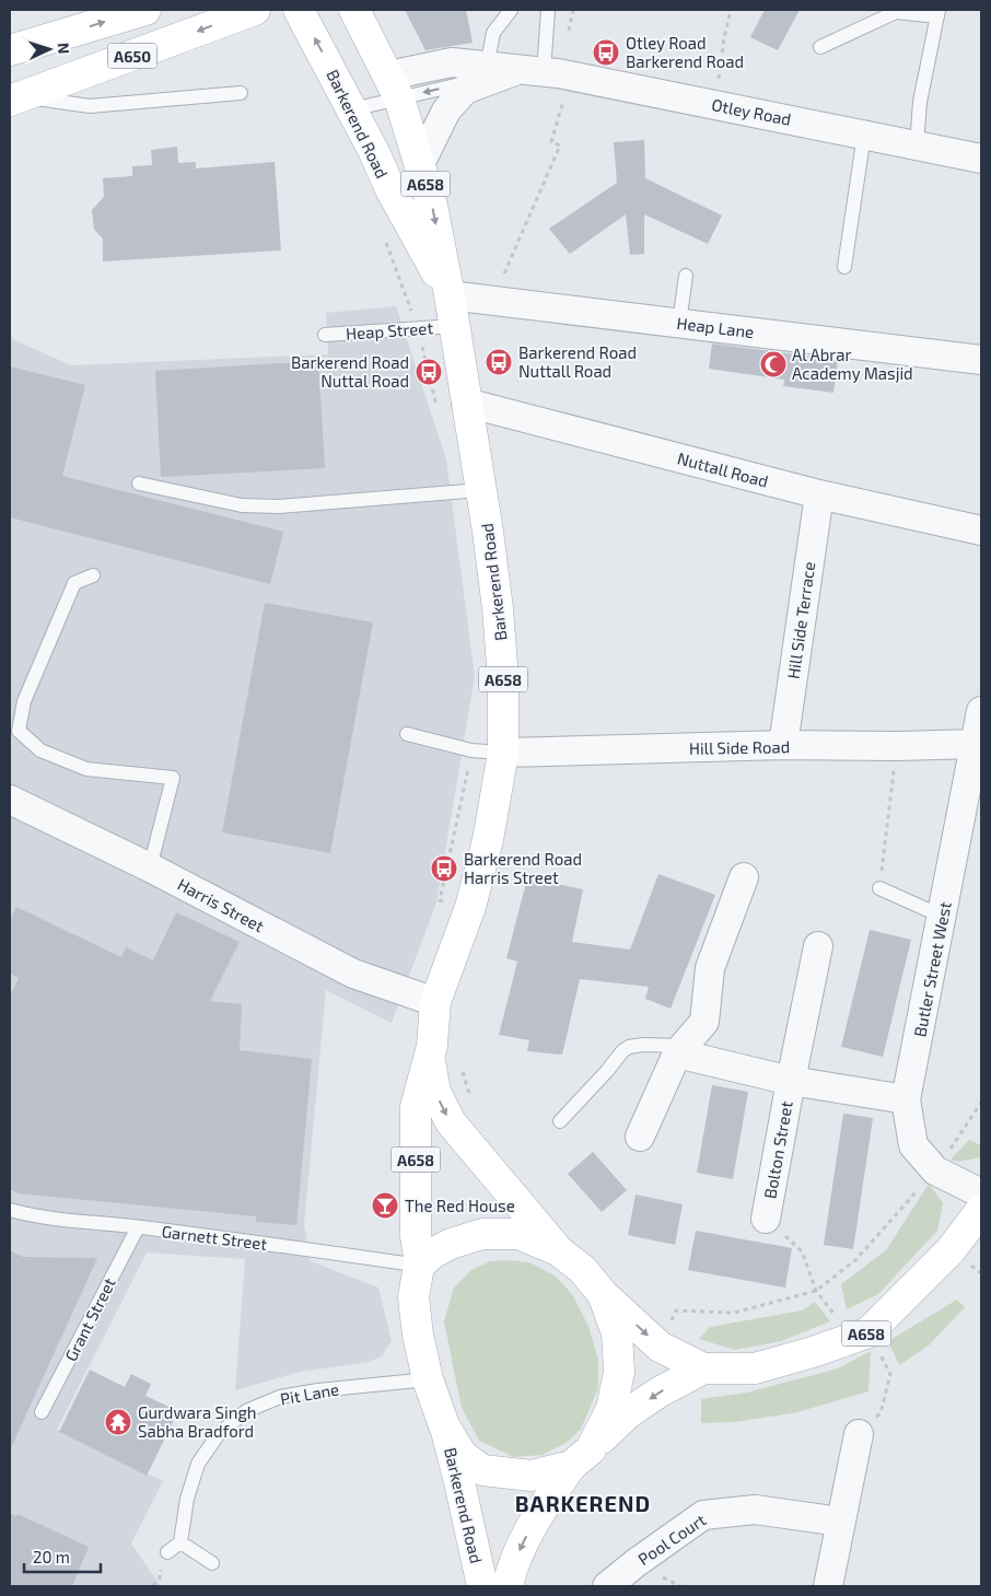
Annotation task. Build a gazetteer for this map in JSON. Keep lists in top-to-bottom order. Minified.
{"streets":{"main road":["A650","Barkerend Road","A658"],"street":["Otley Road","Heap Lane","Nuttall Road","Hill Side Terrace","Hill Side Road","Harris Street","Butler Street West","Bolton Street","Pool Court"],"lane":["Heap Street","Garnett Street","Grant Street","Pit Lane"]},"crossings":[["Otley Road","Barkerend Road"],["Barkerend Road","Heap Lane"],["Barkerend Road","Heap Street"],["Barkerend Road","Nuttall Road"],["Barkerend Road","Hill Side Road"],["Barkerend Road","Harris Street"],["Barkerend Road","Garnett Street"],["Barkerend Road","Pit Lane"],["Nuttall Road","Hill Side Terrace"],["Hill Side Terrace","Hill Side Road"],["Hill Side Road","Butler Street West"],["Butler Street West","Bolton Street"],["Garnett Street","Grant Street"]],"districts":["BARKEREND"],"places":{"bus stop":["Otley Road Barkerend Road","Barkerend Road Nuttall Road","Barkerend Road Nuttal Road","Barkerend Road Harris Street"],"mosque":["Al Abrar Academy Masjid"],"bar":["The Red House"],"temple":["Gurdwara Singh Sabha Bradford"]},"scale_bar":"20 m","north":"right"}
